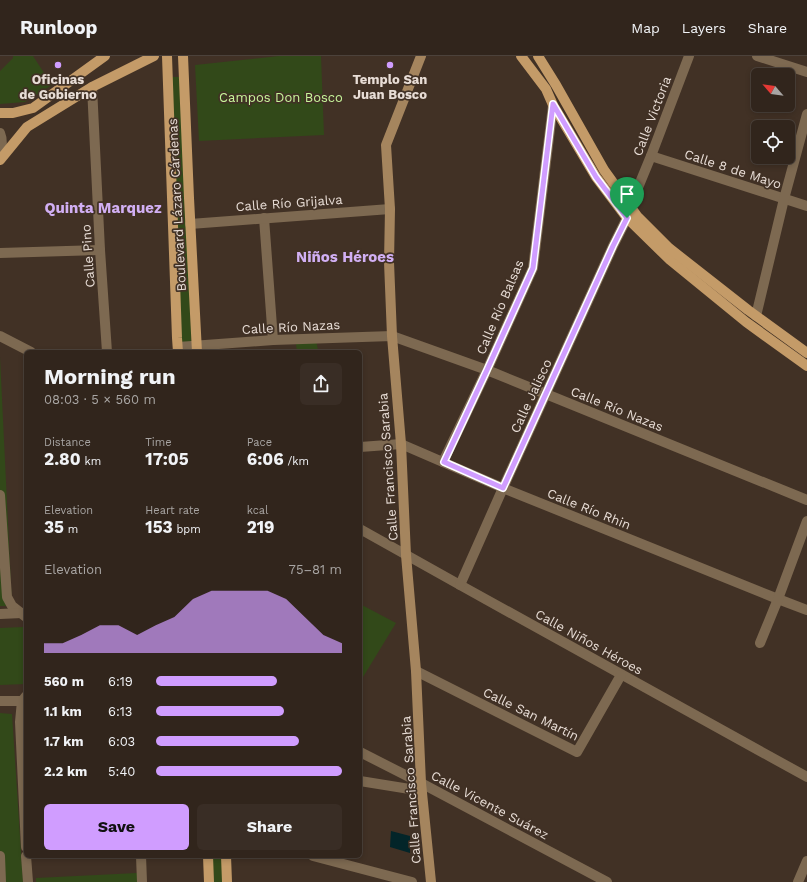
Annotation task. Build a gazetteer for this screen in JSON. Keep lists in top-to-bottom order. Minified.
{"streets":{"main road":["Boulevard Lázaro Cárdenas"],"street":["Calle Victoria","Calle 8 de Mayo","Calle Río Grijalva","Calle Pino","Calle Río Balsas","Calle Río Nazas","Calle Jalisco","Calle Francisco Sarabia","Calle Río Rhin","Calle Niños Héroes","Calle San Martín","Calle Vicente Suárez"]},"crossings":[["Calle Victoria","Calle 8 de Mayo"],["Calle Río Grijalva","Boulevard Lázaro Cárdenas"],["Calle Río Grijalva","Calle Francisco Sarabia"],["Boulevard Lázaro Cárdenas","Calle Río Nazas"],["Calle Río Balsas","Calle Río Nazas"],["Calle Río Balsas","Calle Río Rhin"],["Calle Río Nazas","Calle Jalisco"],["Calle Río Nazas","Calle Francisco Sarabia"],["Calle Jalisco","Calle Río Rhin"],["Calle Jalisco","Calle Niños Héroes"],["Calle Francisco Sarabia","Calle Río Rhin"],["Calle Francisco Sarabia","Calle Niños Héroes"],["Calle Francisco Sarabia","Calle San Martín"],["Calle Francisco Sarabia","Calle Vicente Suárez"],["Calle Niños Héroes","Calle San Martín"]],"districts":["Quinta Marquez","Niños Héroes"],"parks":["Campos Don Bosco"],"places":["Oficinas de Gobierno","Templo San Juan Bosco"],"north":"top left","page":{"header":"Runloop","nav":["Map","Layers","Share"],"heading":["Morning run","08:03 · 5 × 560 m"],"stats":[["Distance","2.80 km"],["Time","17:05"],["Pace","6:06 /km"],["Elevation","35 m"],["Heart rate","153 bpm"],["kcal","219"]],"chart":["Elevation","75–81 m"],"list":[{"name":"560 m","note":"6:19"},{"name":"1.1 km","note":"6:13"},{"name":"1.7 km","note":"6:03"},{"name":"2.2 km","note":"5:40"}],"buttons":["Save","Share"]}}
